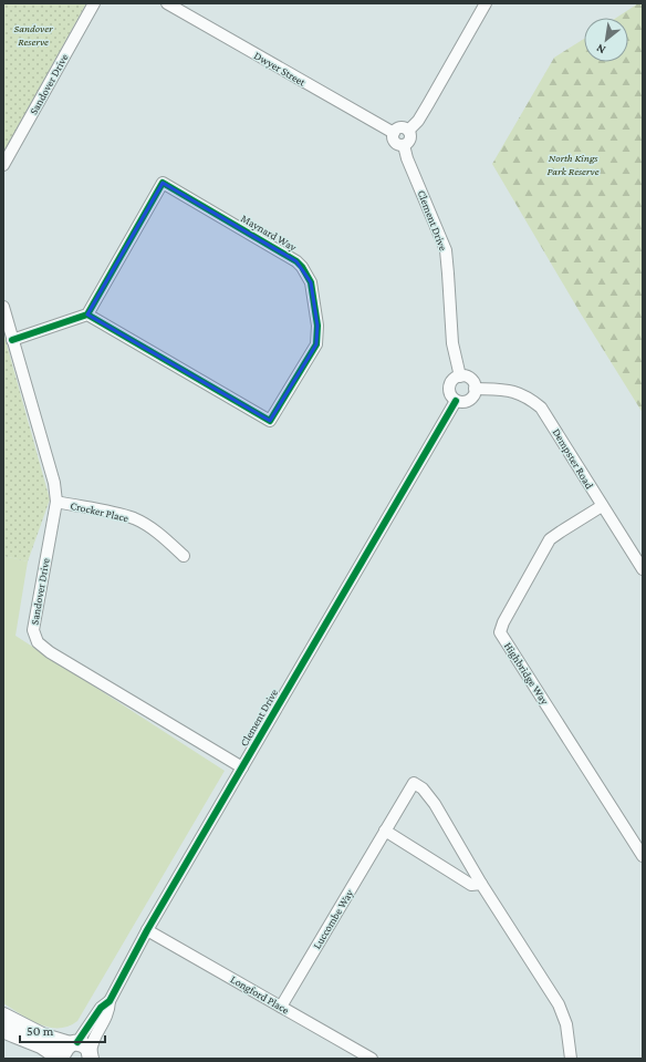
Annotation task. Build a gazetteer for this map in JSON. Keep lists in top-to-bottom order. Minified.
{"streets":{"street":["Dwyer Street","Sandover Drive","Clement Drive","Maynard Way","Dempster Road","Crocker Place","Highbridge Way","Luccombe Way","Longford Place"]},"crossings":[["Dwyer Street","Clement Drive"],["Sandover Drive","Clement Drive"],["Sandover Drive","Crocker Place"],["Clement Drive","Dempster Road"],["Clement Drive","Longford Place"],["Dempster Road","Highbridge Way"],["Luccombe Way","Longford Place"]],"parks":["Sandover Reserve","North Kings Park Reserve"],"scale_bar":"50 m","north":"bottom left"}
